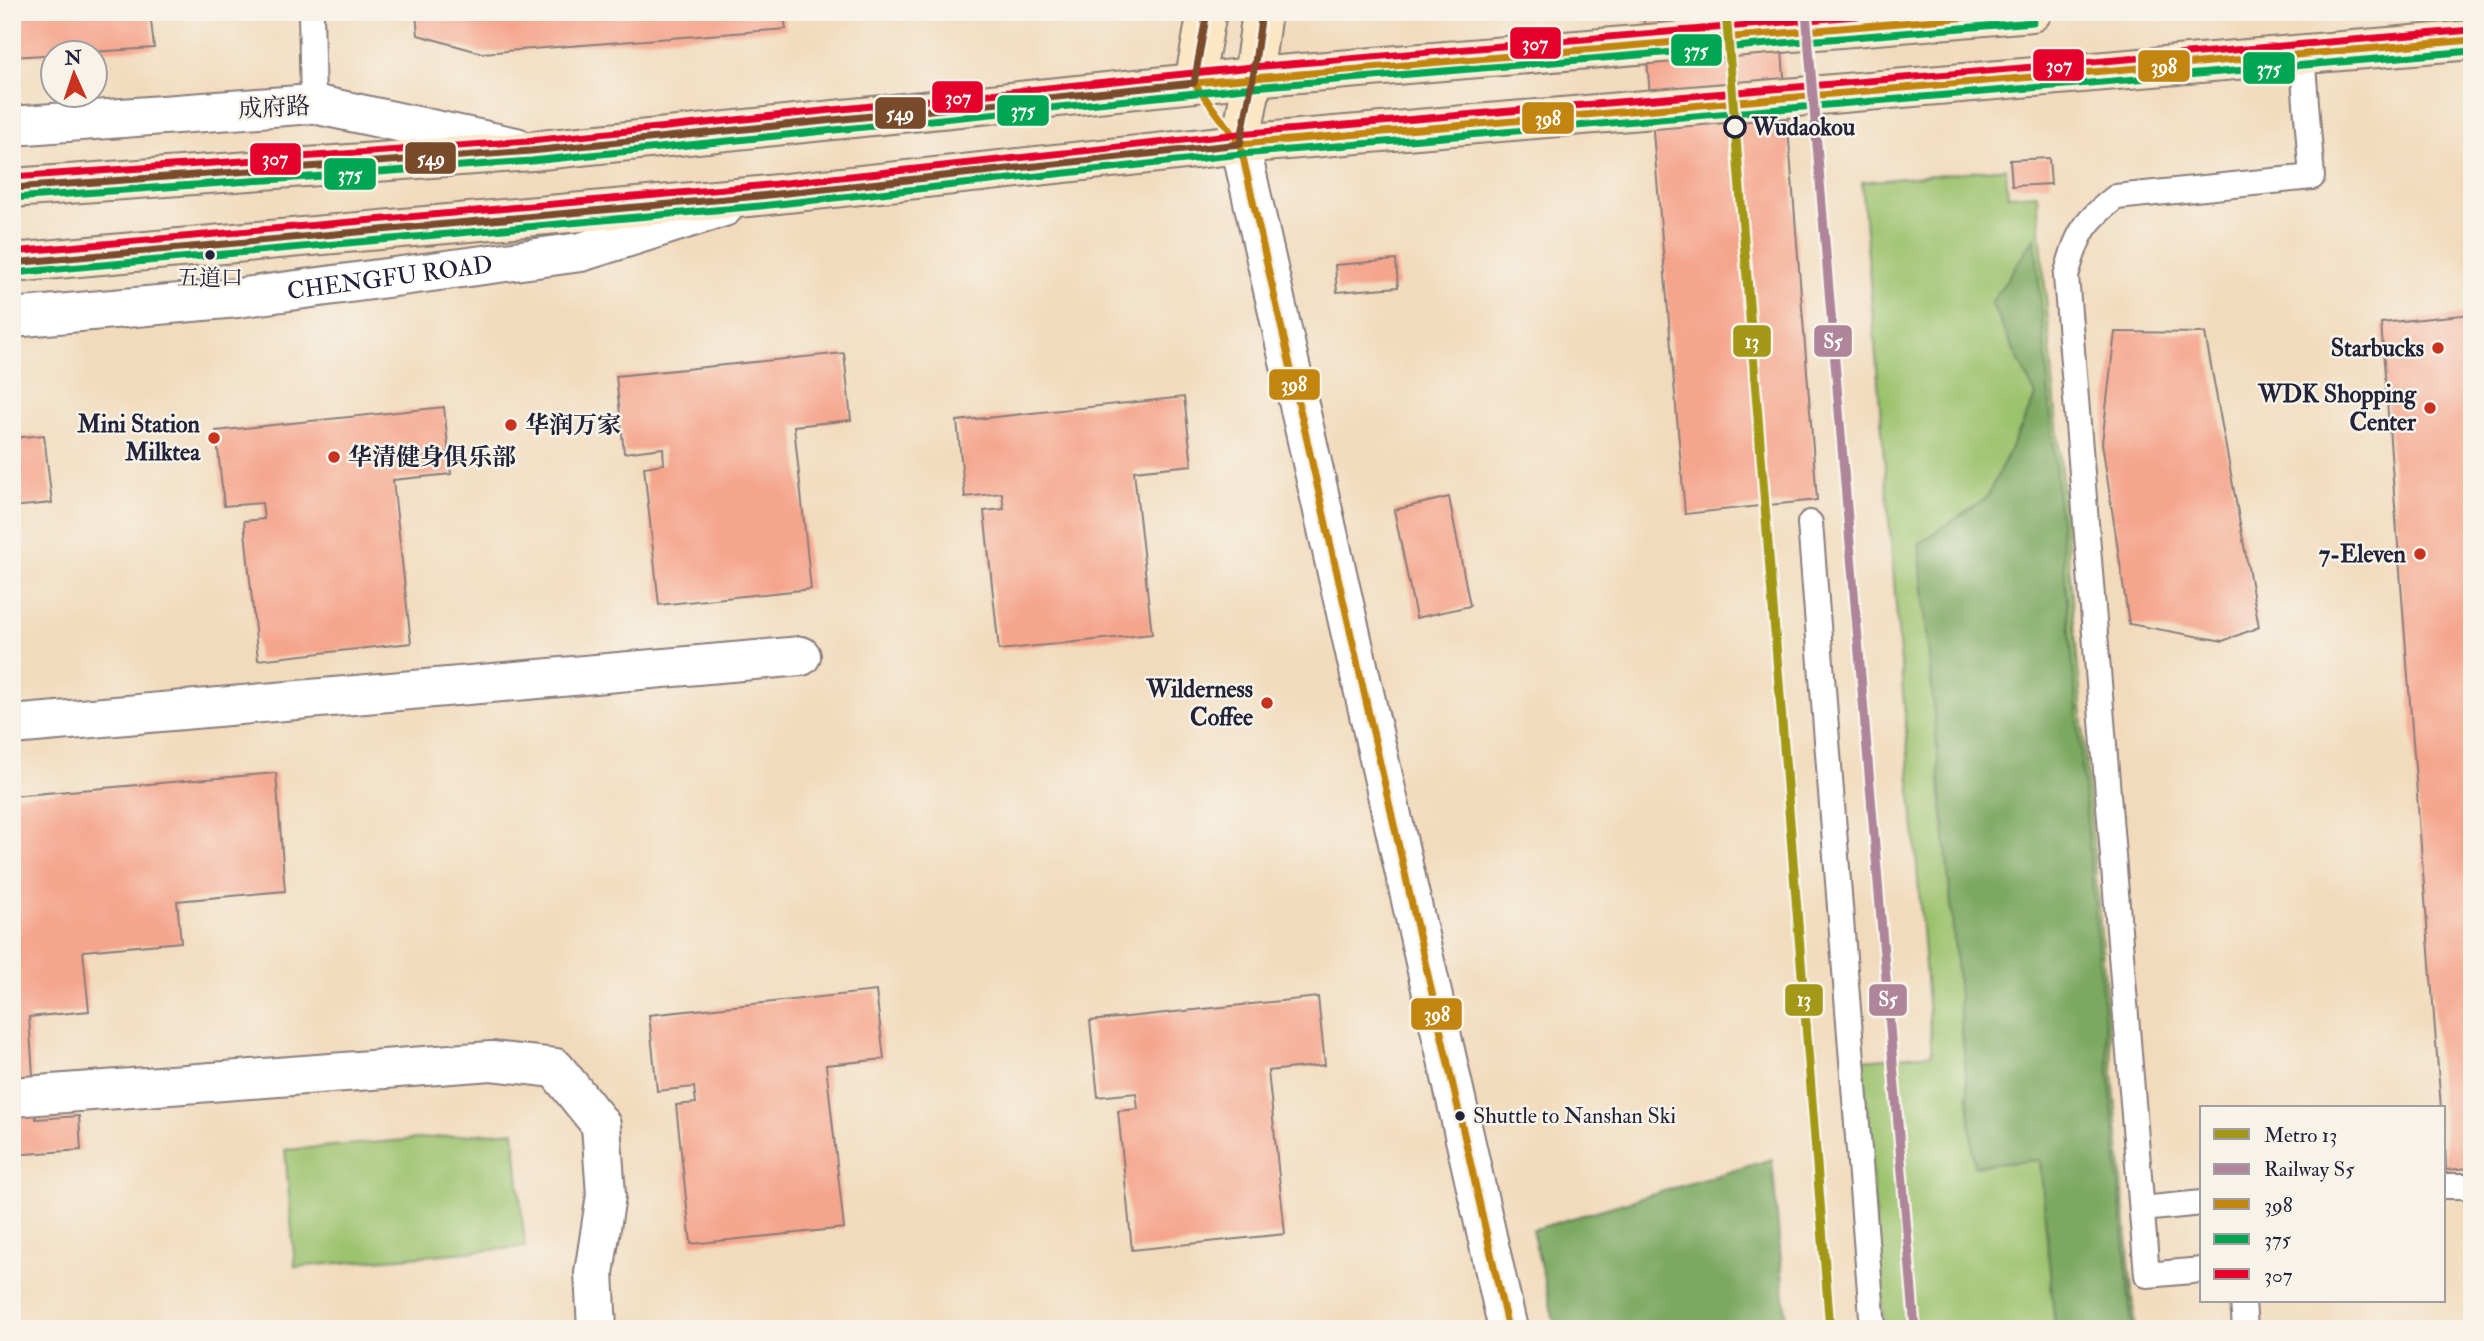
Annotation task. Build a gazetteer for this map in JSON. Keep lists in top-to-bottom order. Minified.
{"streets":{"main road":["CHENGFU ROAD"],"street":["成府路"]},"places":["Wudaokou","五道口","Starbucks","WDK Shopping Center","华润万家","Mini Station Milktea","华清健身俱乐部","7-Eleven","Wilderness Coffee","Shuttle to Nanshan Ski"],"lines":["metro line 13","rail line S5","transit line 398","transit line 307","transit line 549","transit line 375"],"legend":["Metro 13","Railway S5","398","375","307"],"north":"top"}
